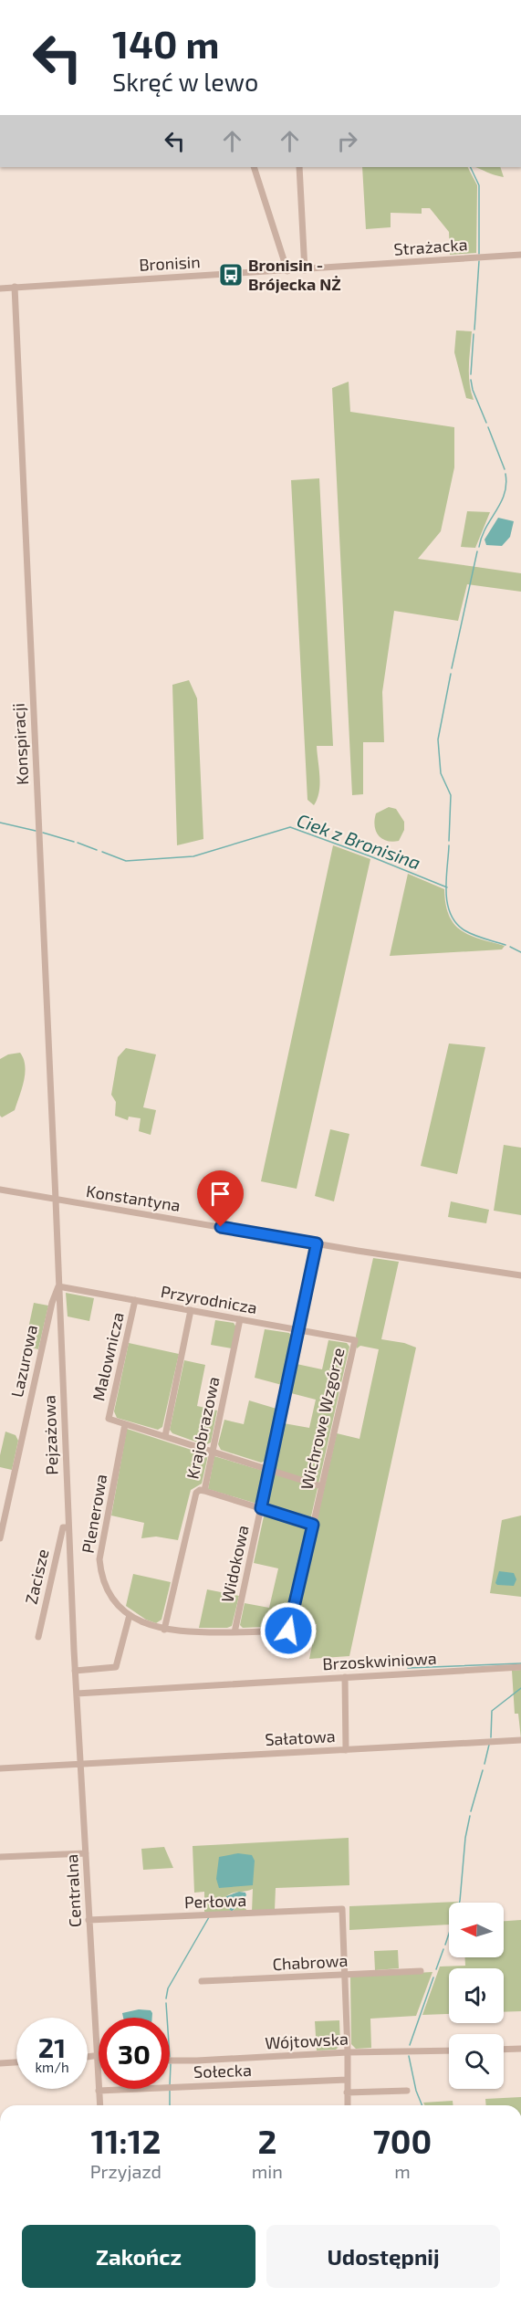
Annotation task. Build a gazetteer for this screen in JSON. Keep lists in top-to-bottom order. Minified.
{"streets":{"street":["Strażacka","Bronisin","Konspiracji","Konstantyna","Przyrodnicza","Malownicza","Lazurowa","Wichrowe Wzgórze","Krajobrazowa","Pejzażowa","Plenerowa","Widokowa","Zacisze","Brzoskwiniowa","Sałatowa","Centralna","Perłowa","Chabrowa","Wójtowska","Sołecka"]},"crossings":[["Strażacka","Bronisin"],["Bronisin","Konspiracji"],["Konspiracji","Konstantyna"],["Konspiracji","Pejzażowa"],["Konstantyna","Pejzażowa"],["Konstantyna","Widokowa"],["Przyrodnicza","Malownicza"],["Przyrodnicza","Lazurowa"],["Przyrodnicza","Wichrowe Wzgórze"],["Przyrodnicza","Krajobrazowa"],["Przyrodnicza","Pejzażowa"],["Przyrodnicza","Widokowa"],["Malownicza","Plenerowa"],["Lazurowa","Pejzażowa"],["Wichrowe Wzgórze","Plenerowa"],["Krajobrazowa","Plenerowa"],["Pejzażowa","Zacisze"],["Pejzażowa","Centralna"],["Plenerowa","Widokowa"],["Brzoskwiniowa","Centralna"],["Sałatowa","Centralna"],["Centralna","Perłowa"],["Centralna","Sołecka"],["Perłowa","Chabrowa"]],"water":["Ciek z Bronisina"],"places":{"bus stop":["Bronisin - Brójecka NŻ"]},"north":"left","page":{"turn":["140 m","Skręć w lewo"],"speed":"21 km/h","limit":"30","eta":["11:12","Przyjazd","2","min","700","m"],"buttons":["Zakończ","Udostępnij"]}}
